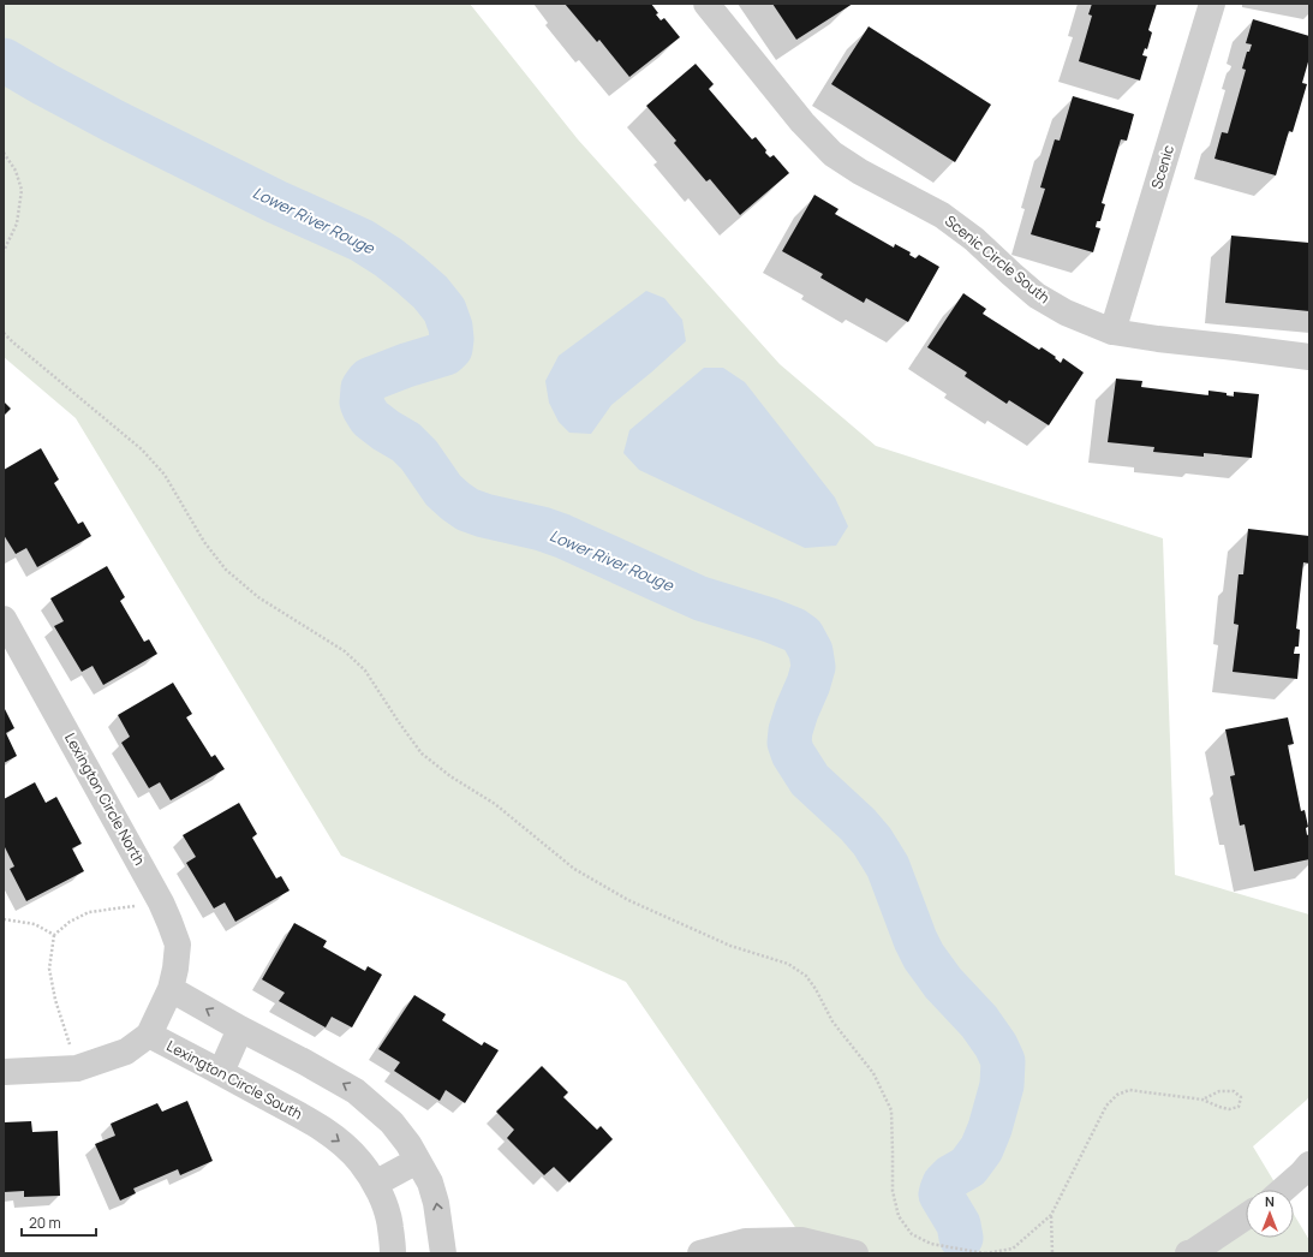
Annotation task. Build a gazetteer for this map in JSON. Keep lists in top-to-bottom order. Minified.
{"streets":{"street":["Scenic","Scenic Circle South","Lexington Circle North","Lexington Circle South"]},"crossings":[["Scenic","Scenic Circle South"],["Lexington Circle North","Lexington Circle South"]],"water":["Lower River Rouge"],"scale_bar":"20 m","north":"top"}
